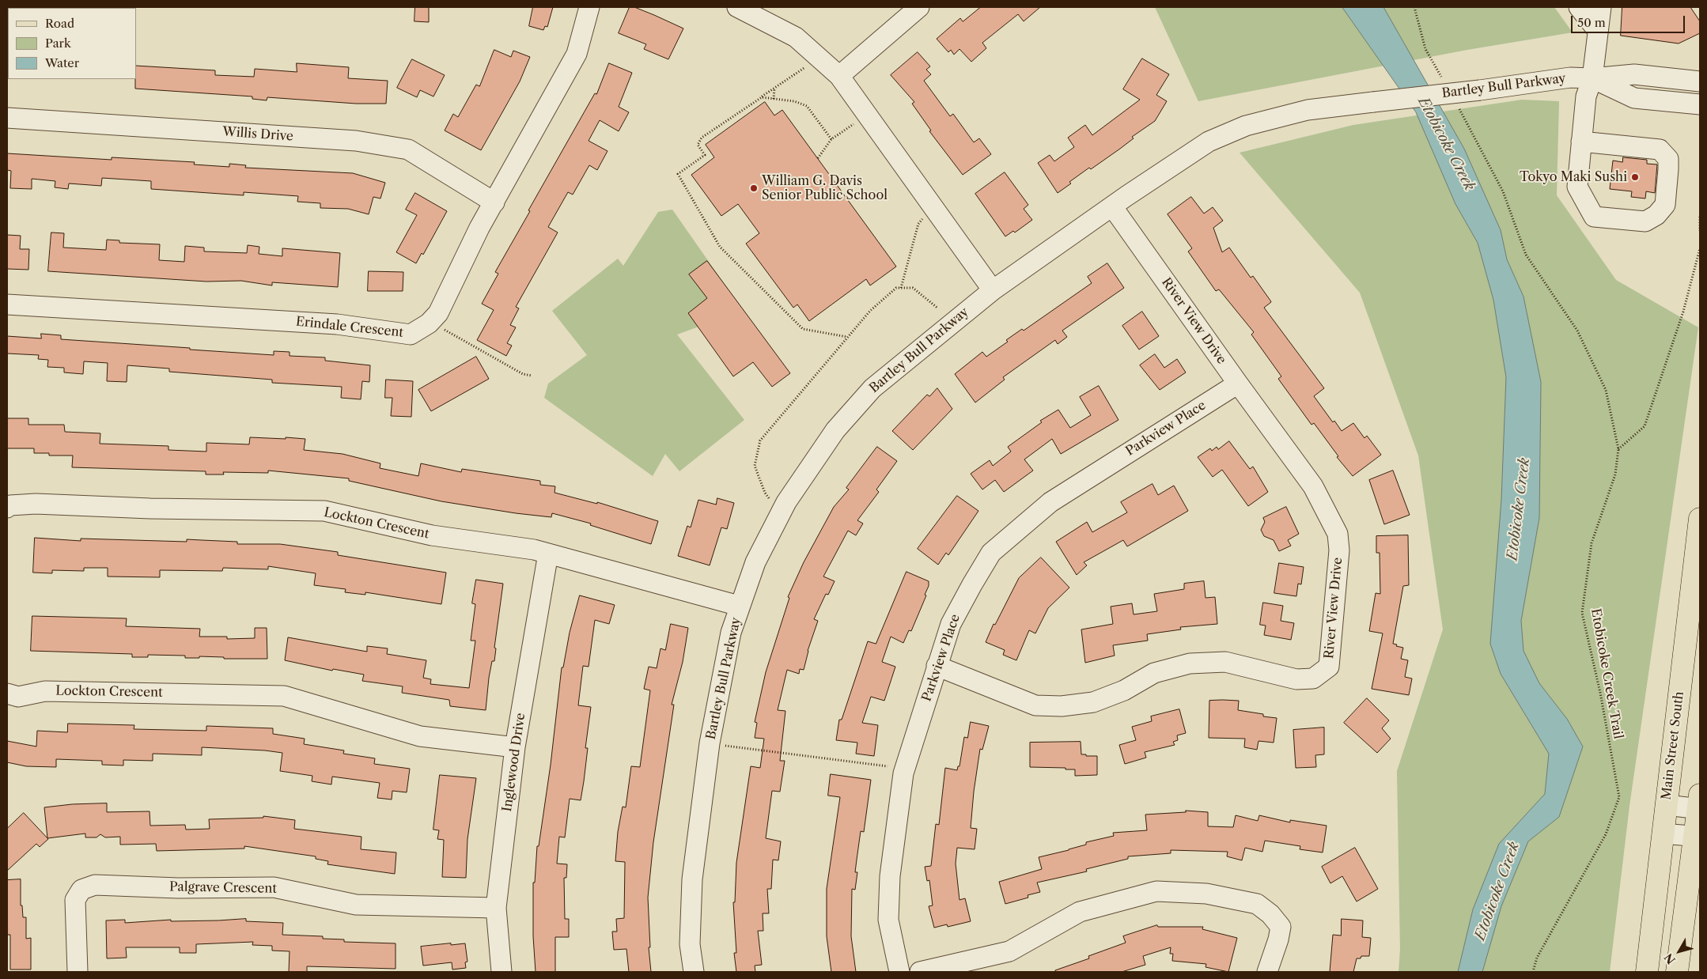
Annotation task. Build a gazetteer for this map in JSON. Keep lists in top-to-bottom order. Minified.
{"streets":{"main road":["Main Street South"],"street":["Bartley Bull Parkway","Willis Drive","River View Drive","Erindale Crescent","Parkview Place","Lockton Crescent","Inglewood Drive","Palgrave Crescent"],"path":["Etobicoke Creek Trail"]},"crossings":[["Bartley Bull Parkway","River View Drive"],["Bartley Bull Parkway","Lockton Crescent"],["Willis Drive","Erindale Crescent"],["River View Drive","Parkview Place"],["Lockton Crescent","Inglewood Drive"],["Inglewood Drive","Palgrave Crescent"]],"water":["Etobicoke Creek"],"places":["Tokyo Maki Sushi","William G. Davis Senior Public School"],"legend":["Road","Park","Water"],"scale_bar":"50 m","north":"bottom left"}
